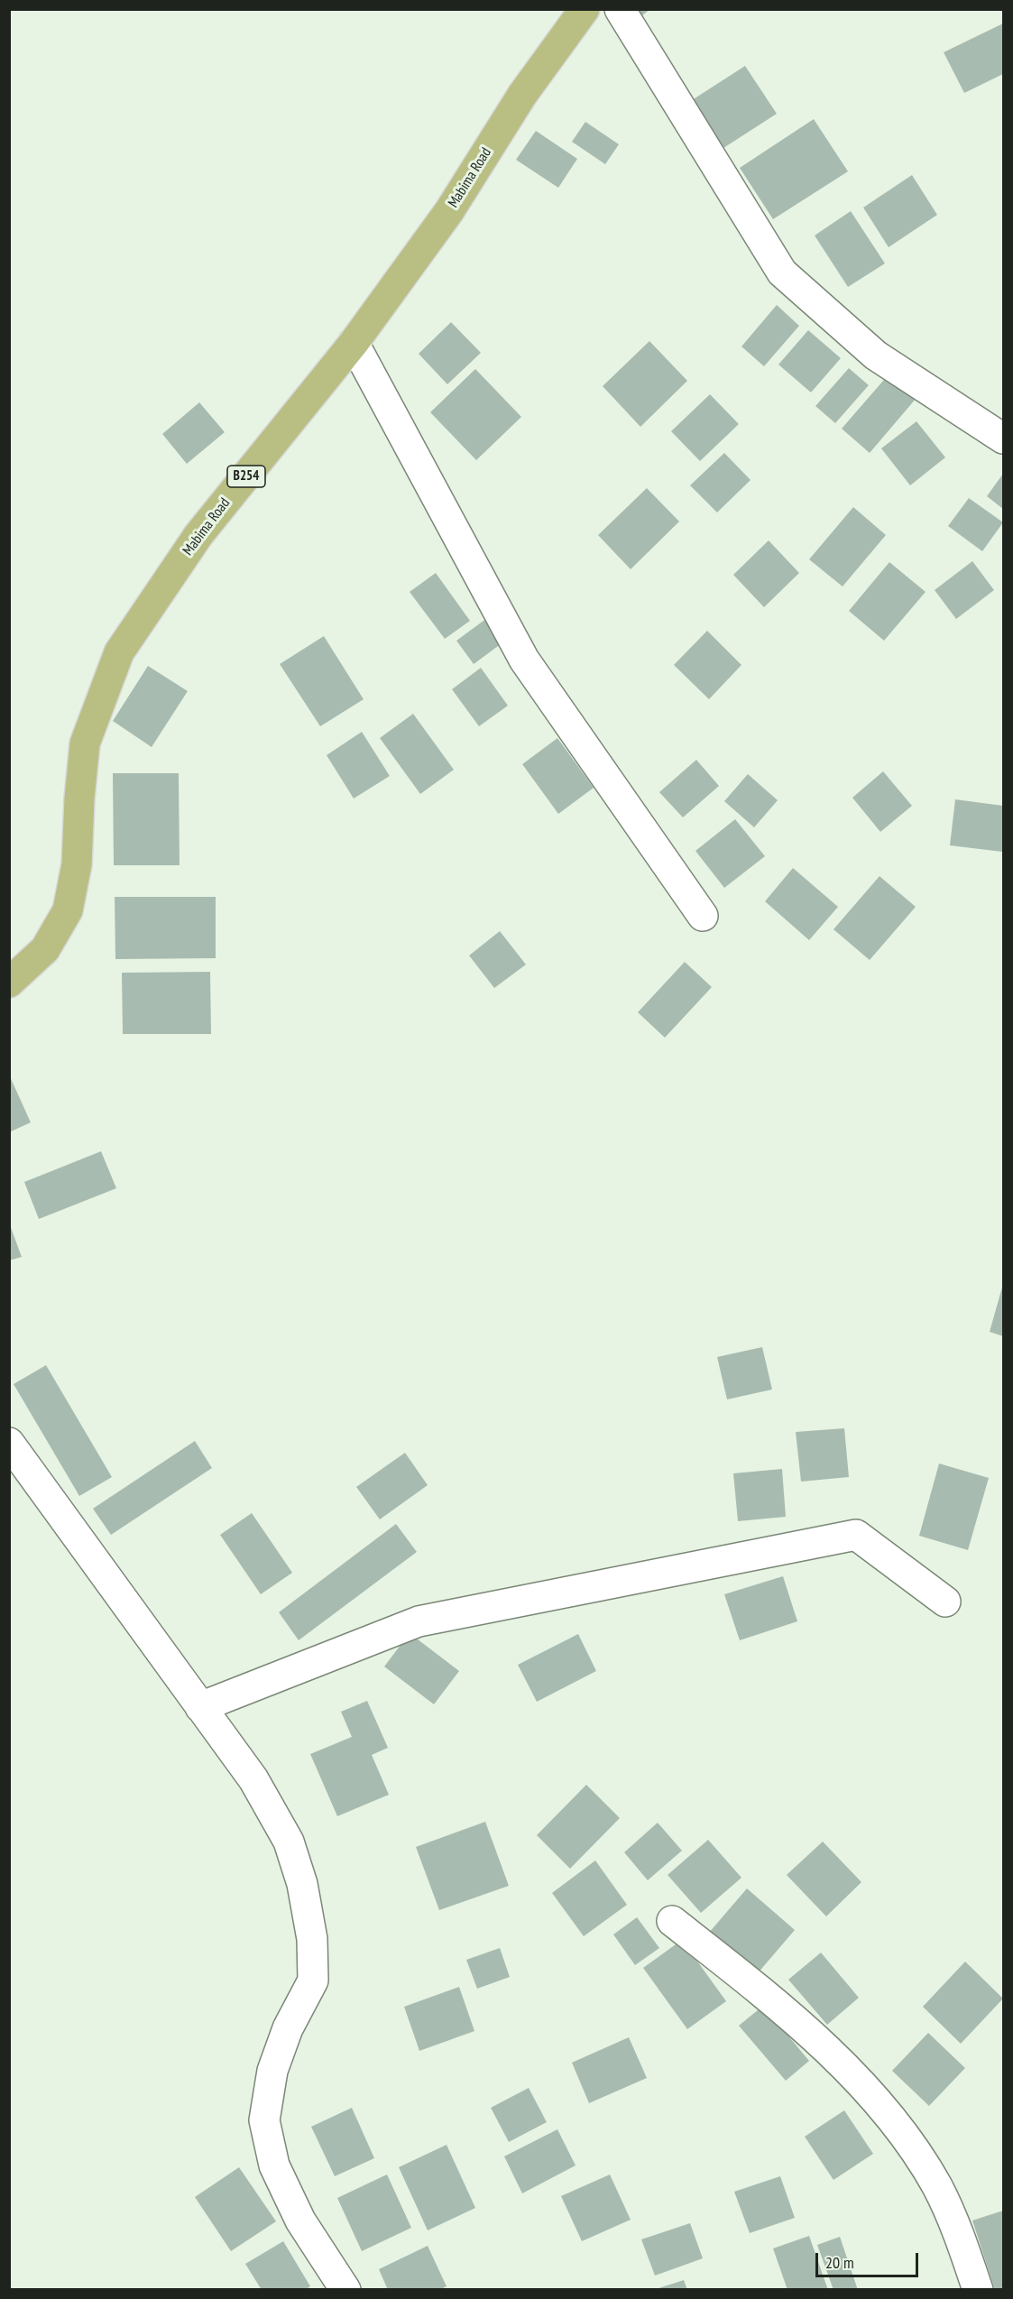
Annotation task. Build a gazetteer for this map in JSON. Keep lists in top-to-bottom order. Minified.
{"streets":{"main road":["Mabima Road","B254"]},"scale_bar":"20 m"}
